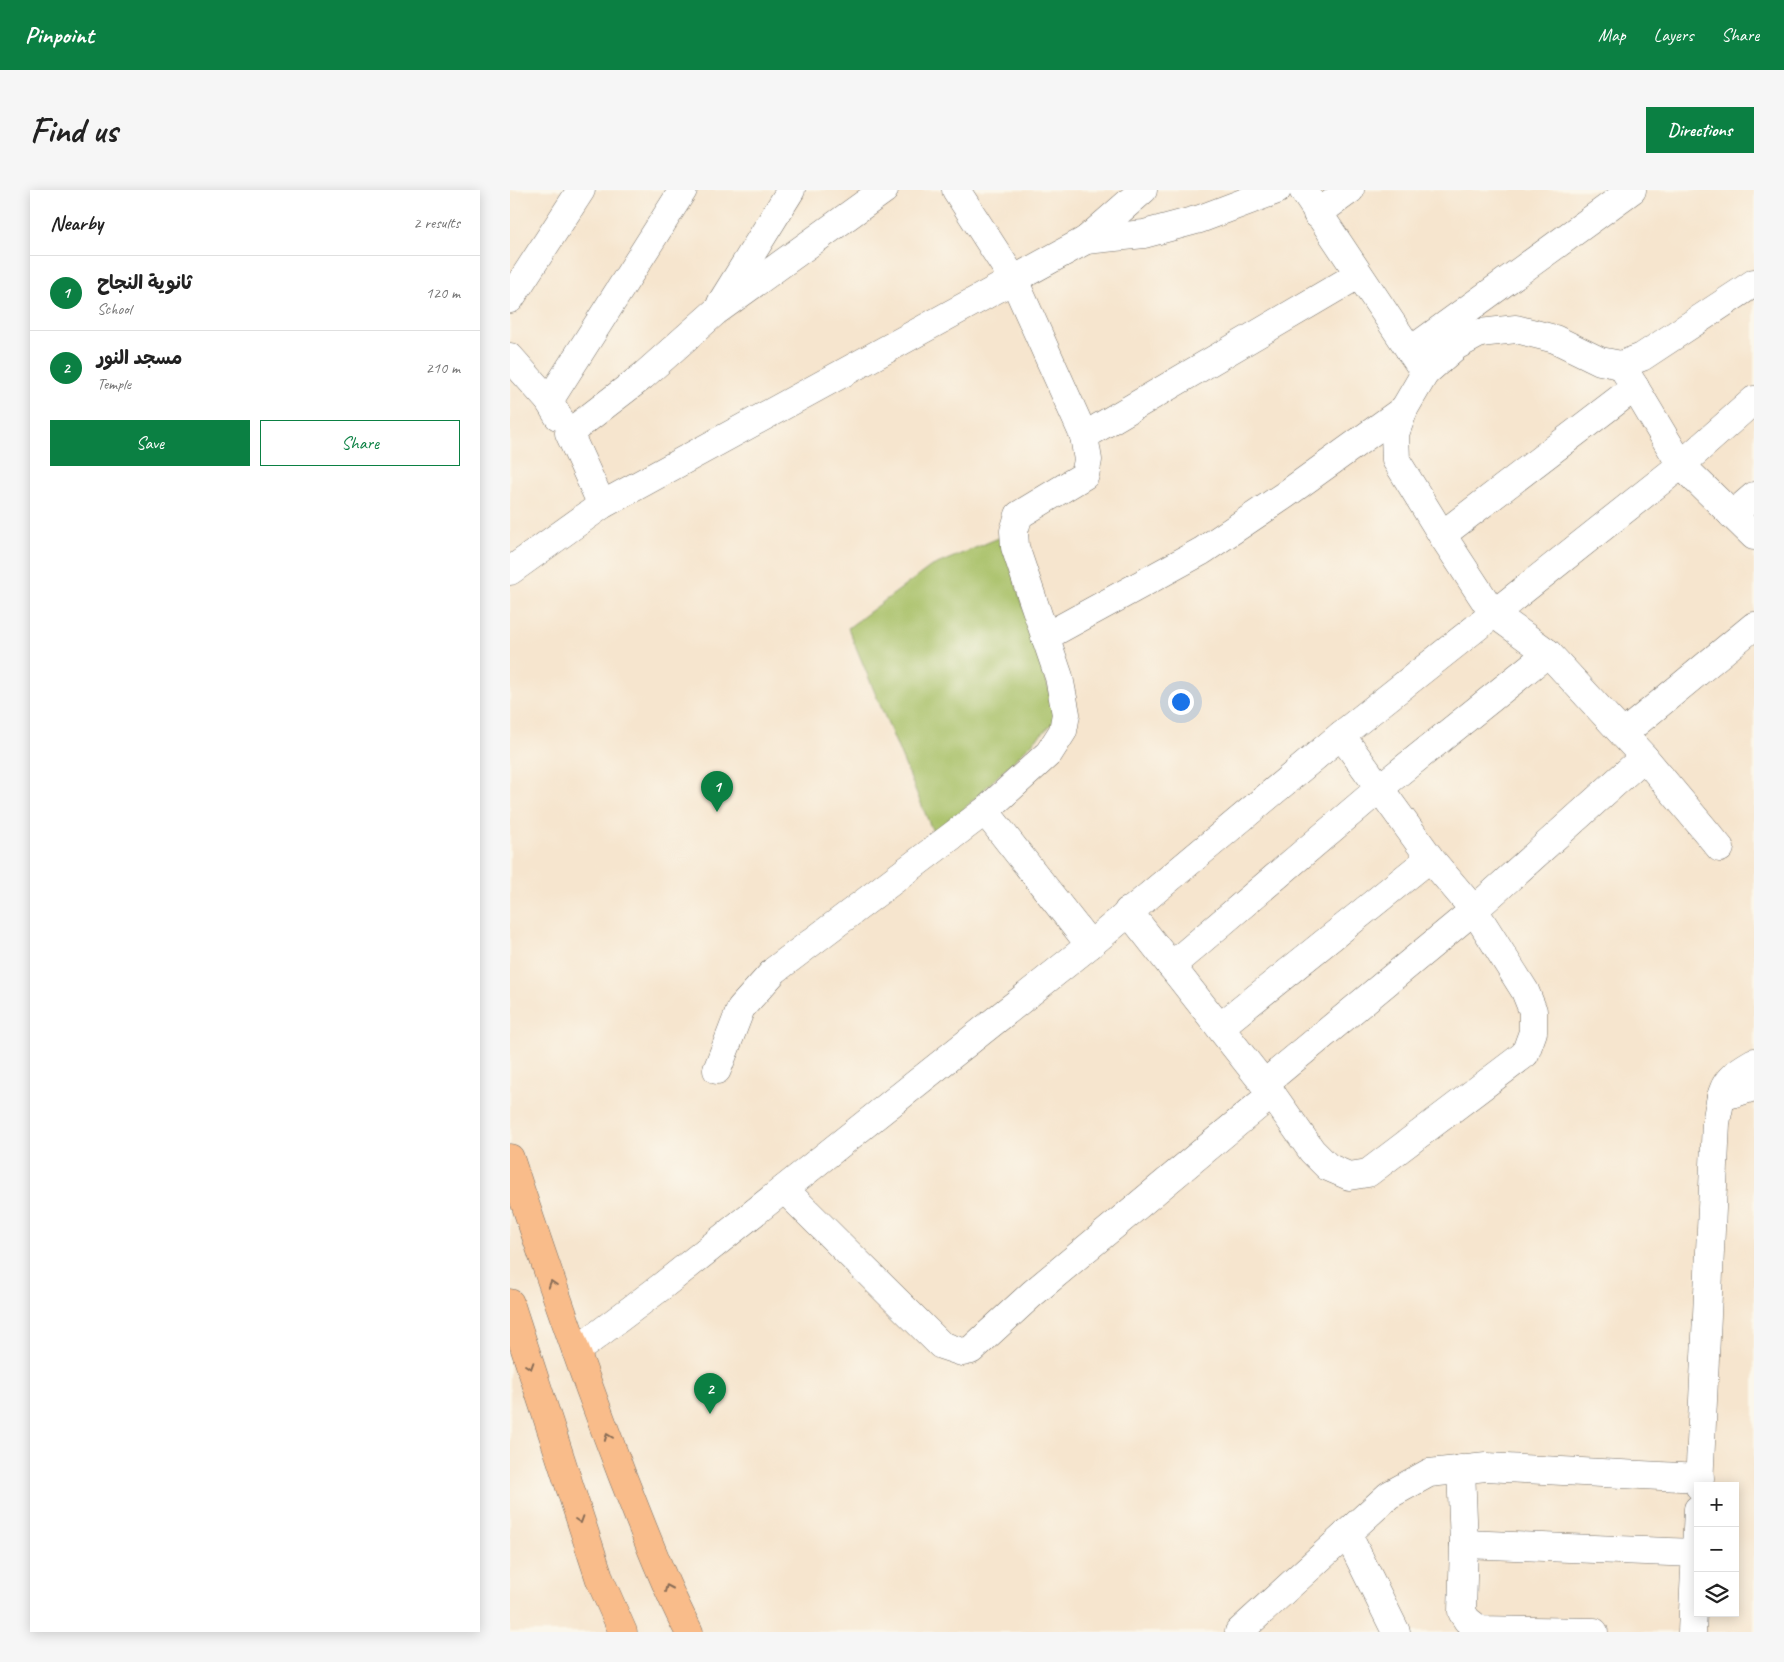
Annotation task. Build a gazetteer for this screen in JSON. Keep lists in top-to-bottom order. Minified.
{"page":{"header":"Pinpoint","nav":["Map","Layers","Share"],"buttons":["Directions",["Save","Share"]],"title":"Find us","heading":["Nearby","2 results"],"list":[{"mark":"1","name":"ثانوية النجاح","note":"School","value":"120 m"},{"mark":"2","name":"مسجد النور","note":"Temple","value":"210 m"}],"pins":["1","2"],"map_buttons":["+","−"]}}
